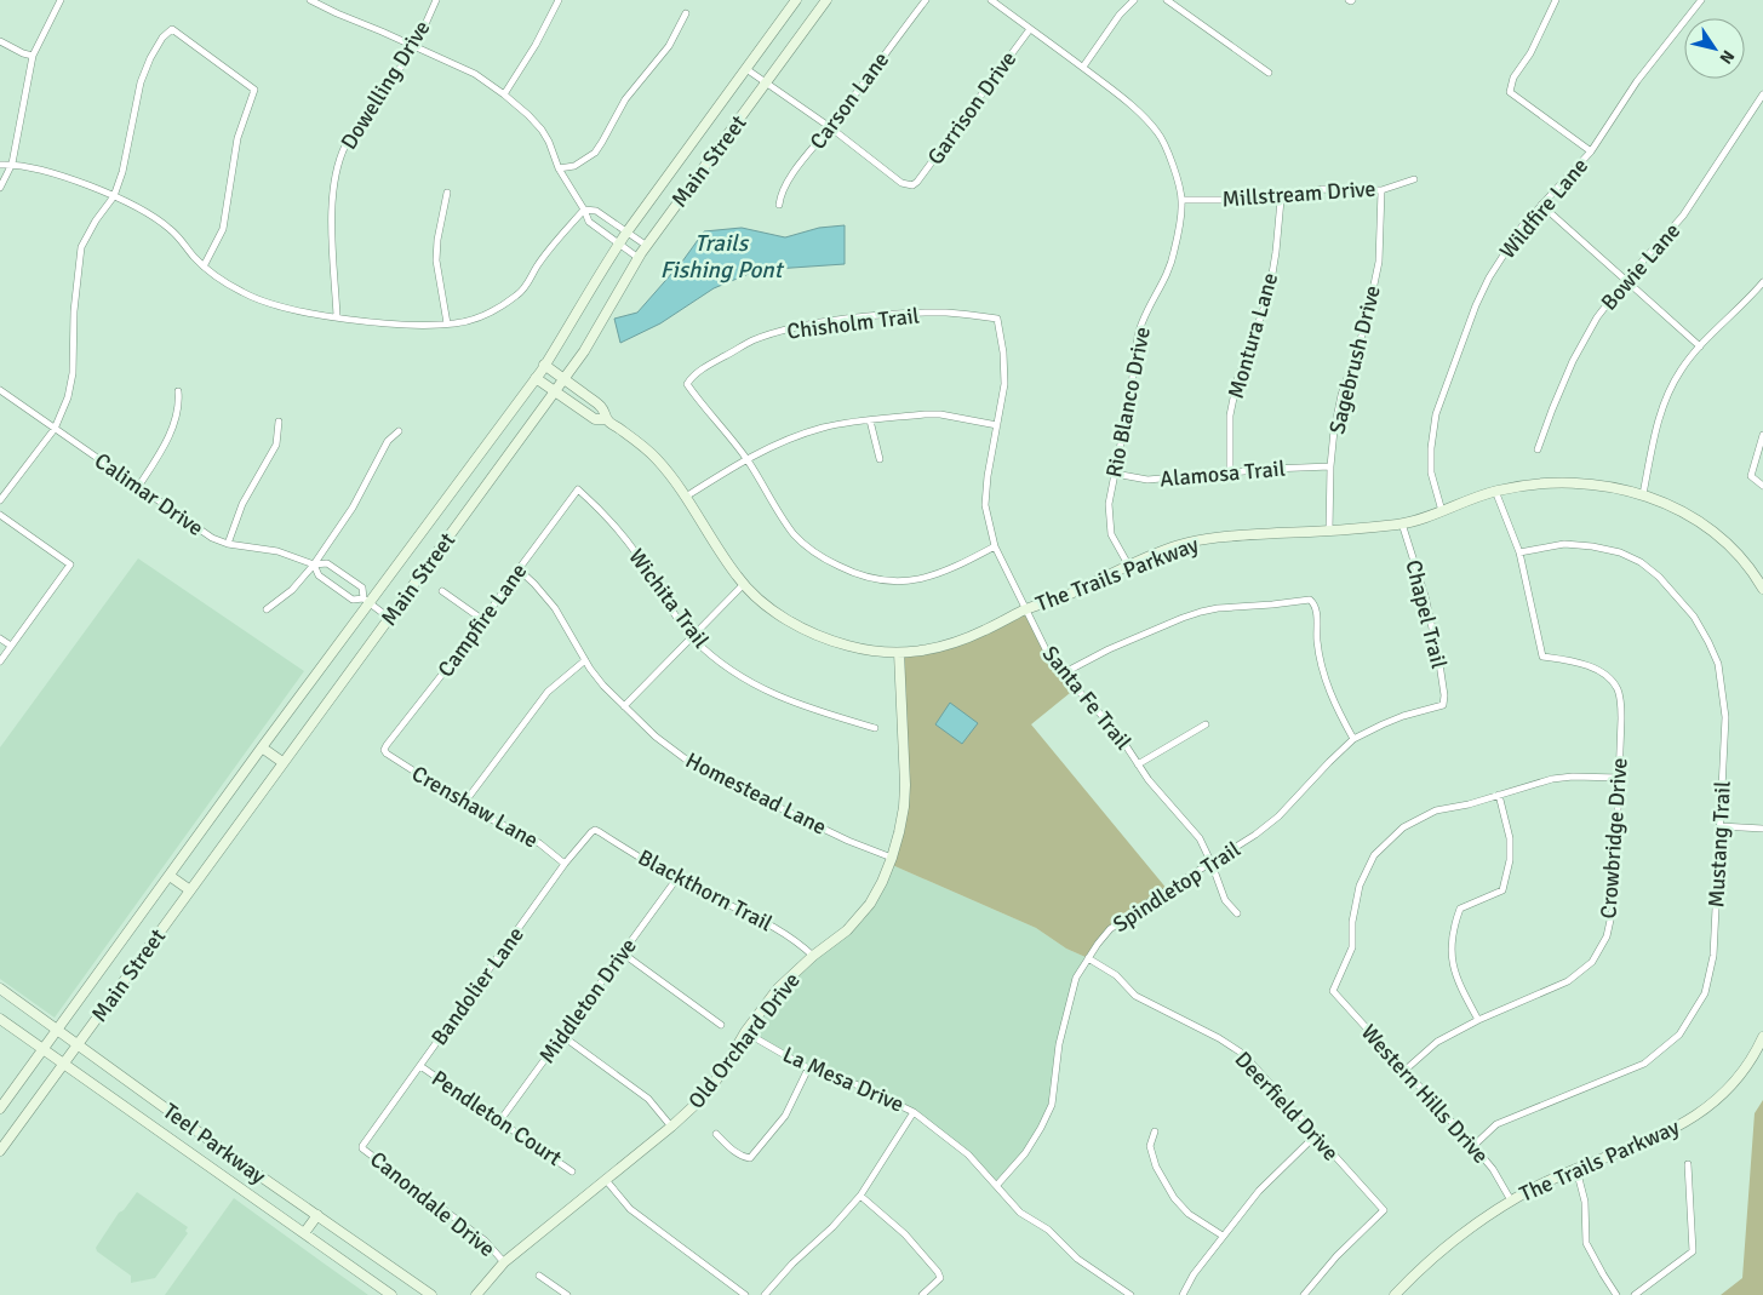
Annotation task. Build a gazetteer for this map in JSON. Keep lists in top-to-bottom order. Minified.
{"streets":{"main road":["Main Street","The Trails Parkway","Old Orchard Drive","Teel Parkway"],"street":["Dowelling Drive","Carson Lane","Garrison Drive","Millstream Drive","Wildfire Lane","Bowie Lane","Chisholm Trail","Montura Lane","Sagebrush Drive","Rio Blanco Drive","Alamosa Trail","Calimar Drive","Wichita Trail","Chapel Trail","Campfire Lane","Santa Fe Trail","Homestead Lane","Crenshaw Lane","Crowbridge Drive","Mustang Trail","Spindletop Trail","Blackthorn Trail","Bandolier Lane","Middleton Drive","La Mesa Drive","Western Hills Drive","Deerfield Drive","Pendleton Court","Canondale Drive"]},"crossings":[["Carson Lane","Garrison Drive"],["Garrison Drive","Rio Blanco Drive"],["Main Street","Calimar Drive"],["Main Street","The Trails Parkway"],["Main Street","Teel Parkway"],["Millstream Drive","Montura Lane"],["Millstream Drive","Sagebrush Drive"],["Millstream Drive","Rio Blanco Drive"],["Wildfire Lane","The Trails Parkway"],["Chisholm Trail","Santa Fe Trail"],["Montura Lane","Alamosa Trail"],["Sagebrush Drive","Alamosa Trail"],["Sagebrush Drive","The Trails Parkway"],["Rio Blanco Drive","Alamosa Trail"],["Rio Blanco Drive","The Trails Parkway"],["The Trails Parkway","Chapel Trail"],["The Trails Parkway","Santa Fe Trail"],["The Trails Parkway","Old Orchard Drive"],["The Trails Parkway","Western Hills Drive"],["Wichita Trail","Campfire Lane"],["Chapel Trail","Spindletop Trail"],["Campfire Lane","Homestead Lane"],["Campfire Lane","Crenshaw Lane"],["Santa Fe Trail","Spindletop Trail"],["Homestead Lane","Old Orchard Drive"],["Crenshaw Lane","Bandolier Lane"],["Crowbridge Drive","Mustang Trail"],["Crowbridge Drive","Western Hills Drive"],["Mustang Trail","Western Hills Drive"],["Spindletop Trail","La Mesa Drive"],["Spindletop Trail","Deerfield Drive"],["Blackthorn Trail","Bandolier Lane"],["Blackthorn Trail","Middleton Drive"],["Blackthorn Trail","Old Orchard Drive"],["Bandolier Lane","Pendleton Court"],["Bandolier Lane","Canondale Drive"],["Middleton Drive","Pendleton Court"],["Old Orchard Drive","La Mesa Drive"],["Old Orchard Drive","Canondale Drive"]],"water":["Trails Fishing Pont"],"north":"bottom right"}
